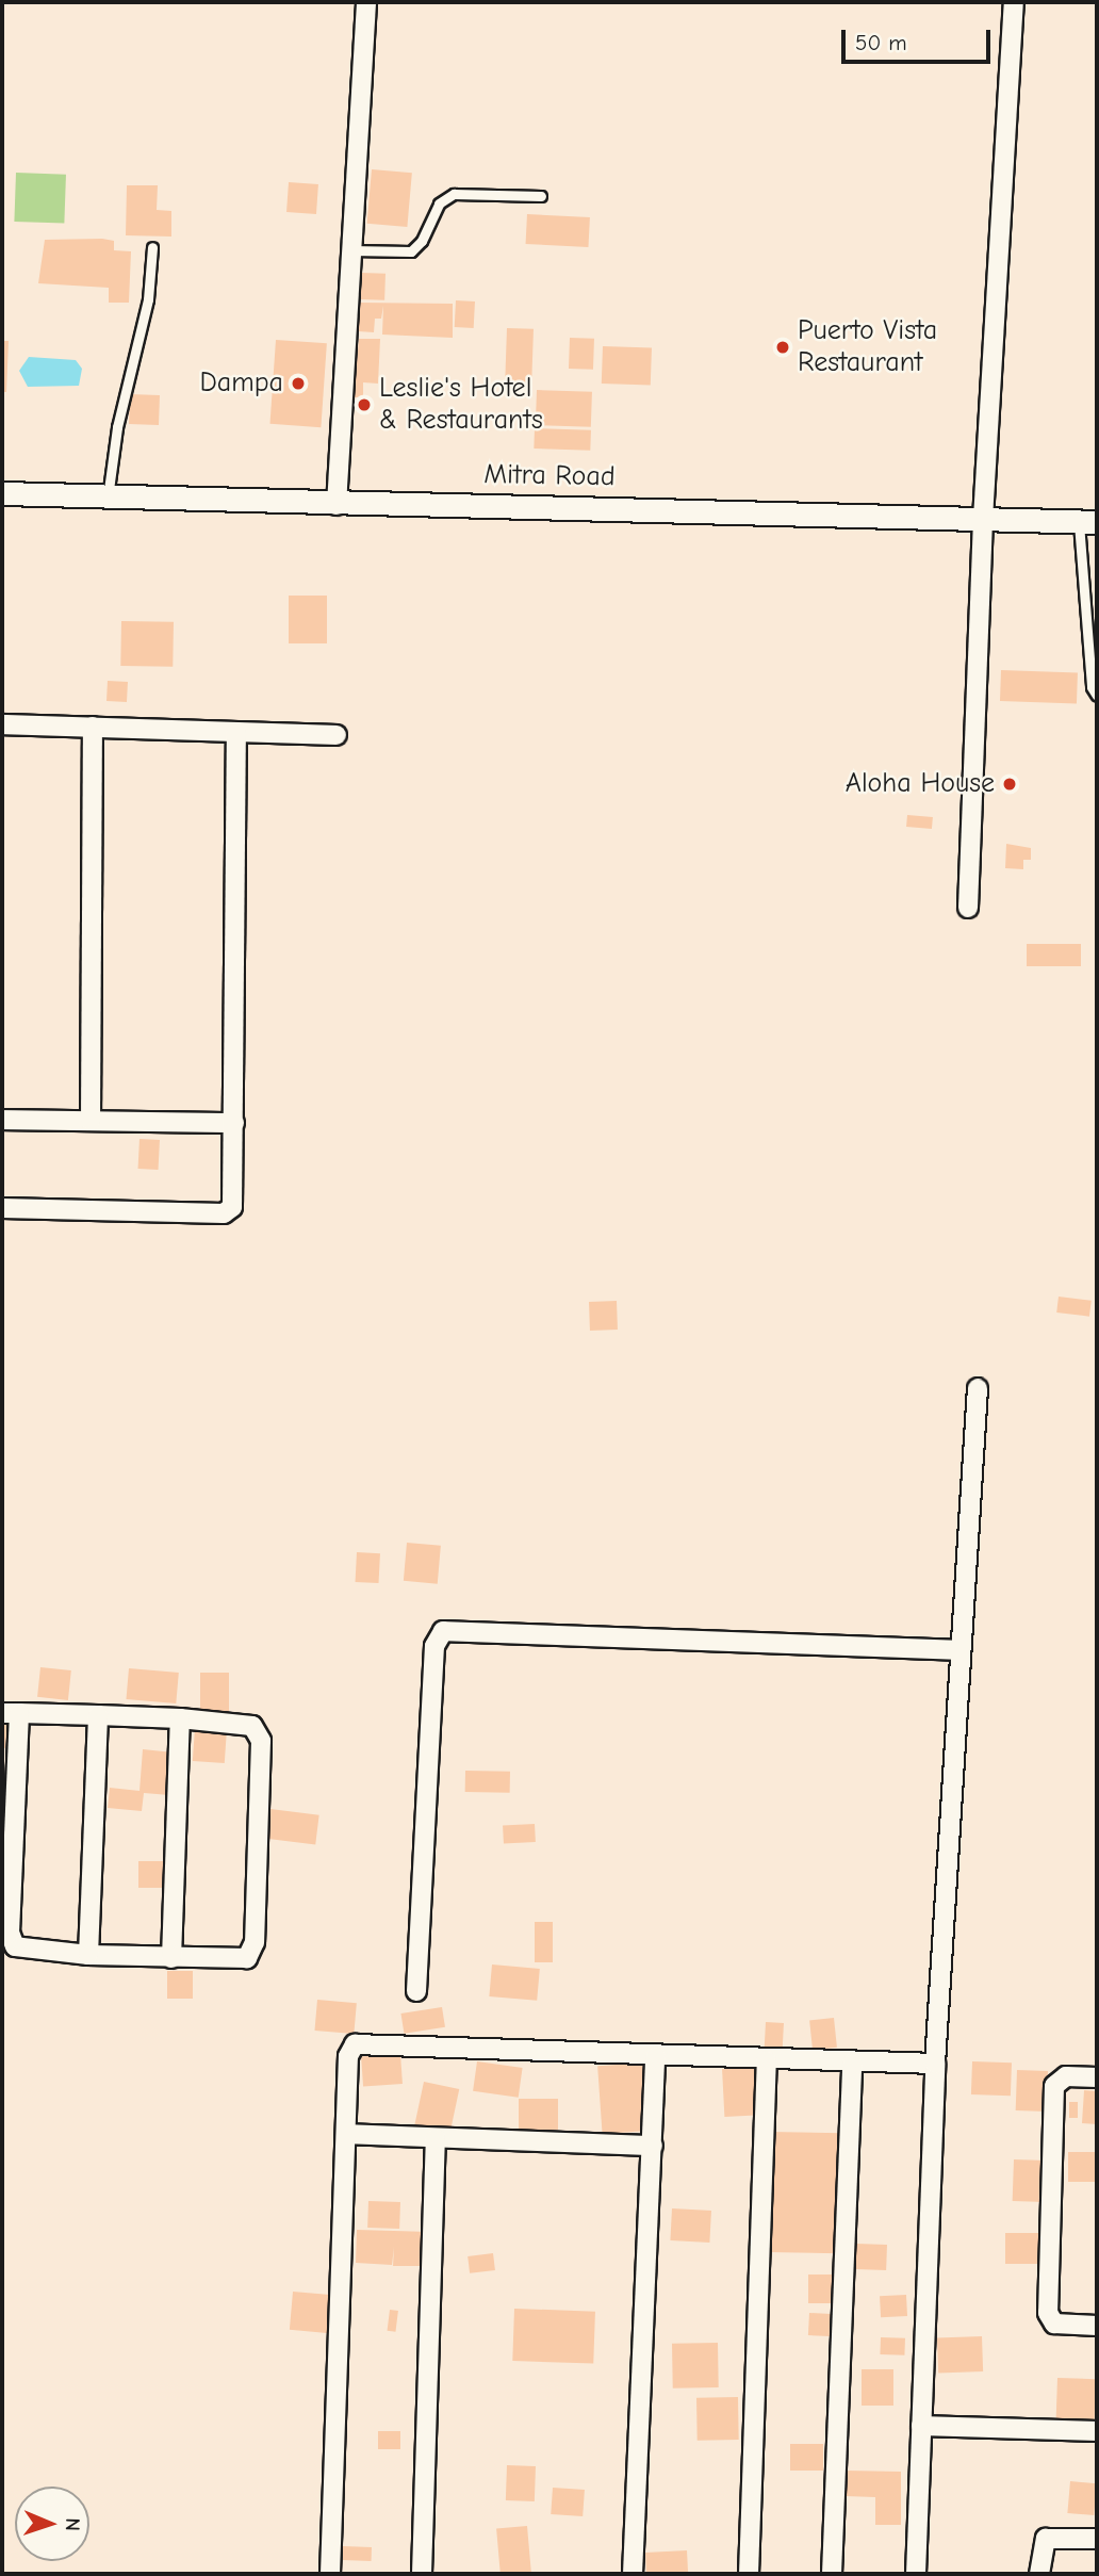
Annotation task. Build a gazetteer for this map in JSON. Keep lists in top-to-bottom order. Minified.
{"streets":{"street":["Mitra Road"]},"places":["Puerto Vista Restaurant","Dampa","Leslie's Hotel & Restaurants","Aloha House"],"scale_bar":"50 m","north":"right"}
